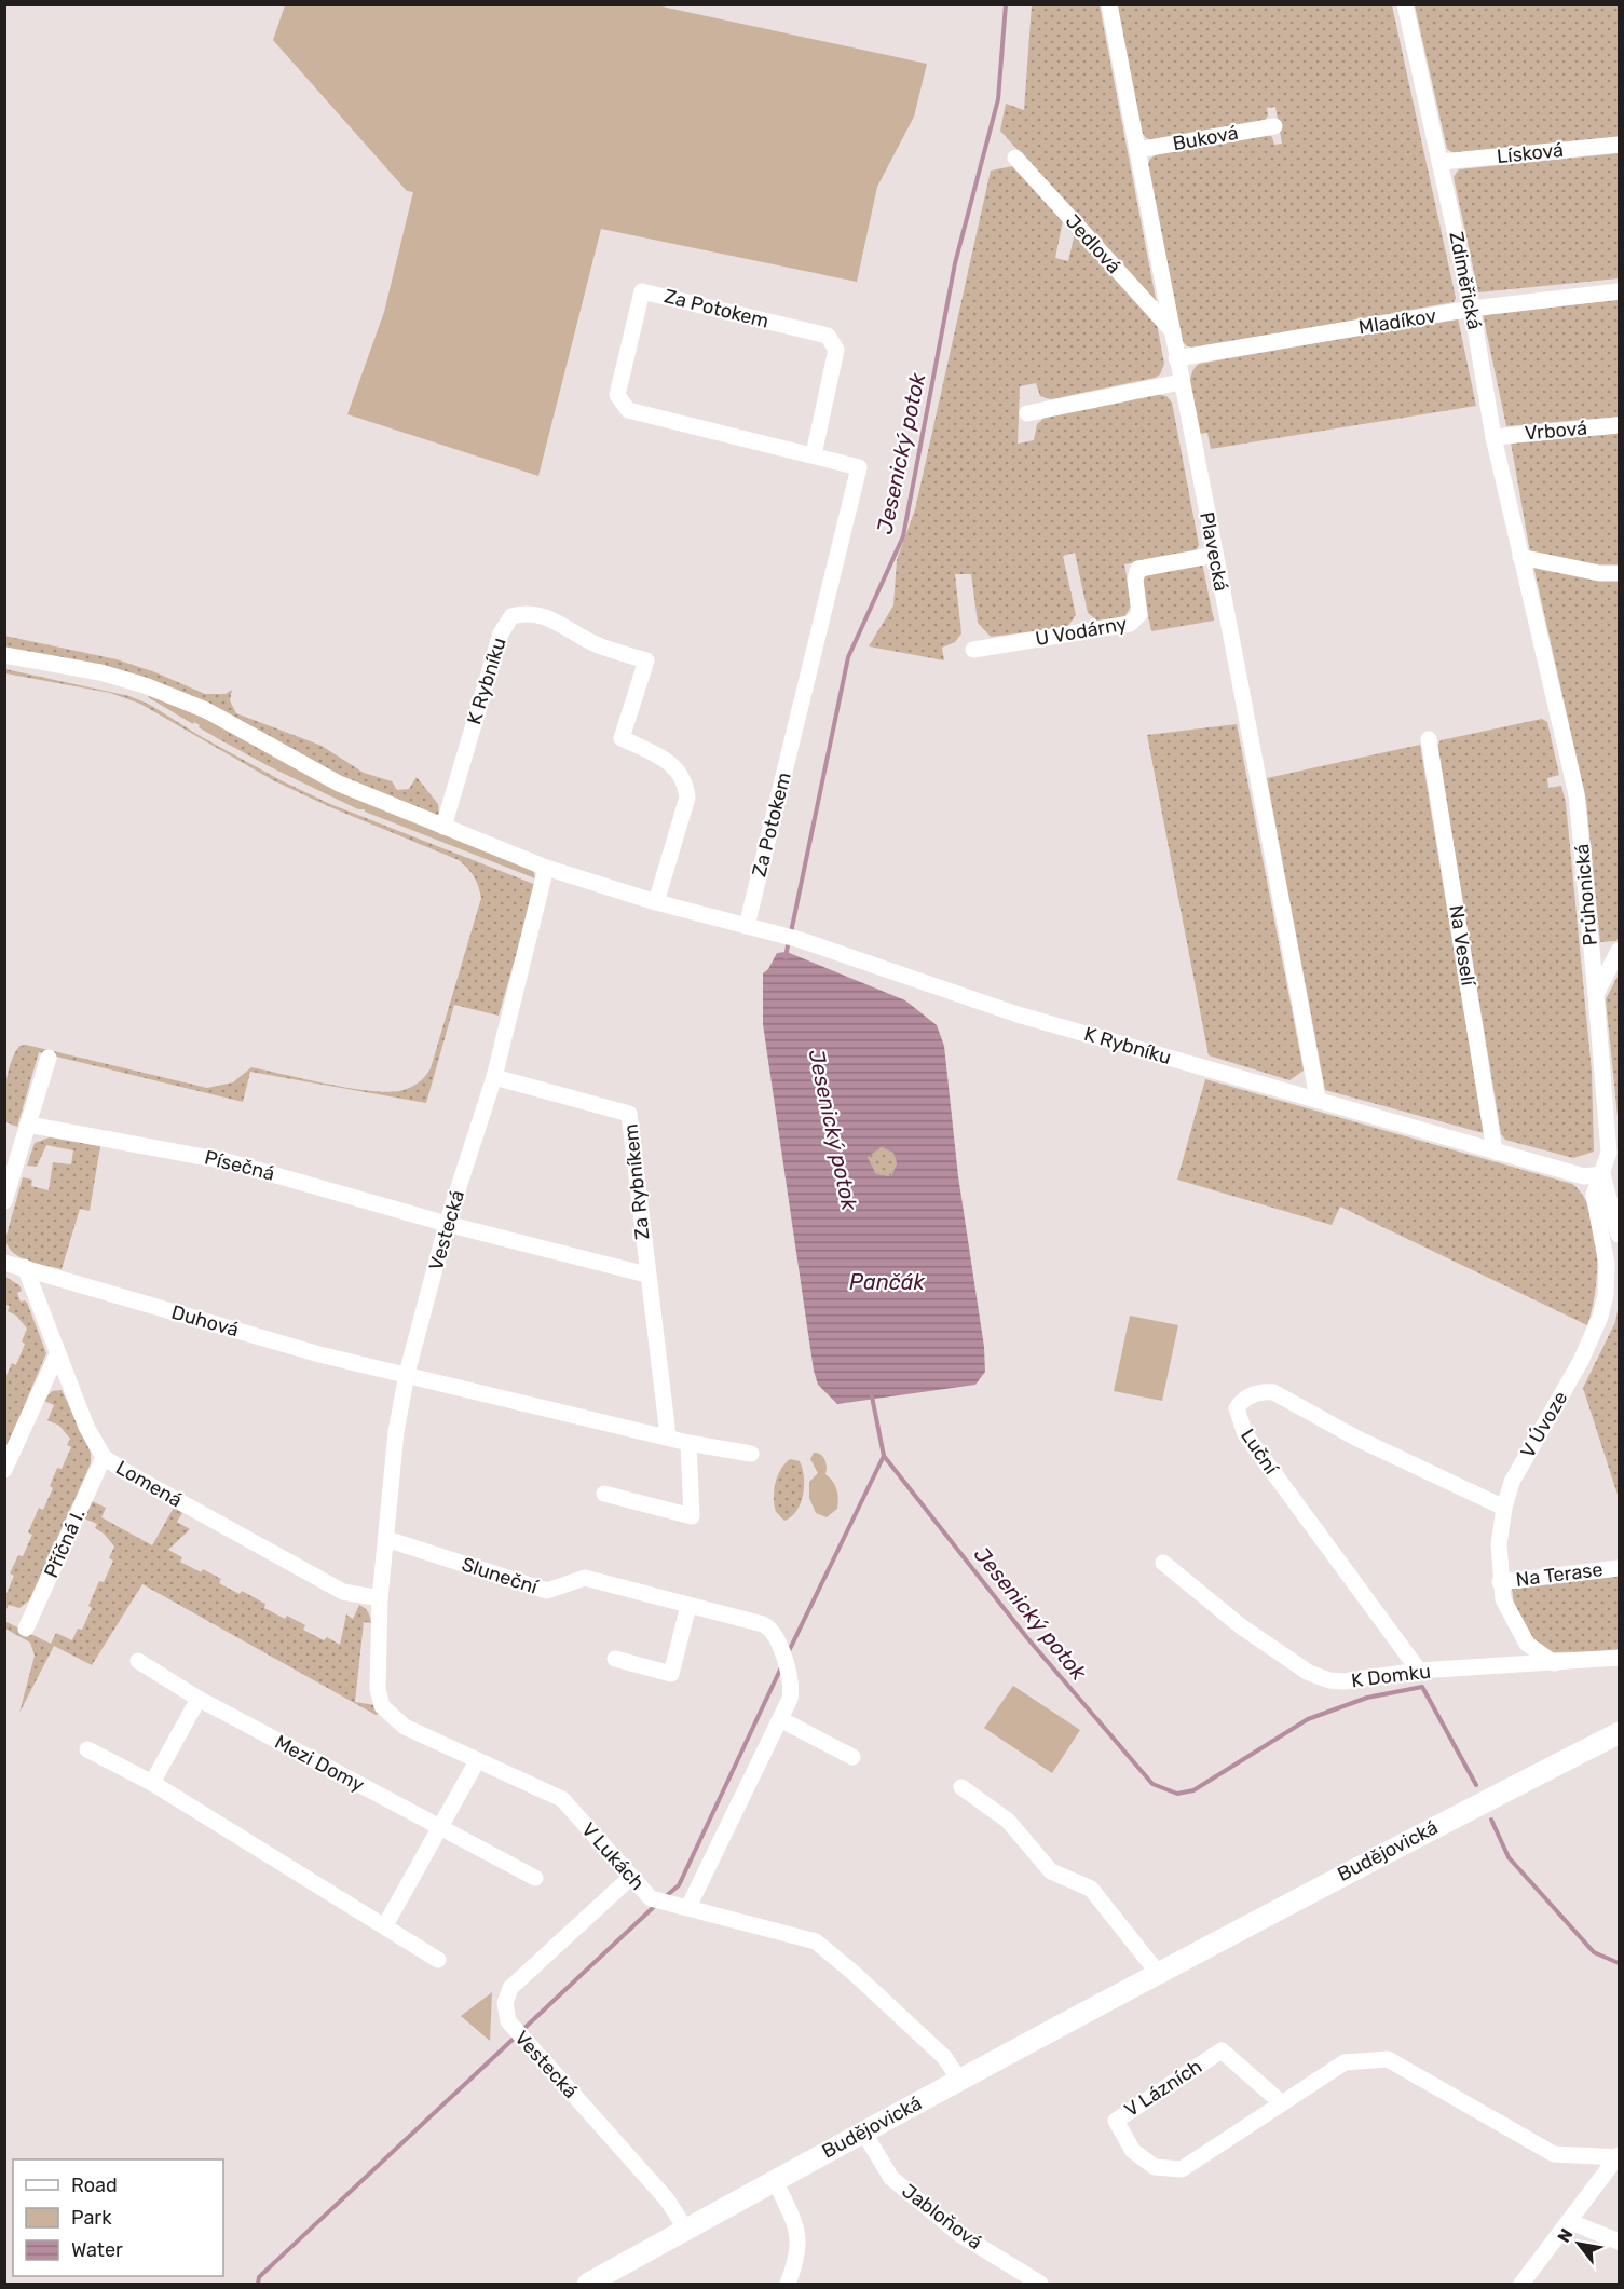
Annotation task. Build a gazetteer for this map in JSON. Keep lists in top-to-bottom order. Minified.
{"streets":{"main road":["Budějovická"],"street":["Buková","Lísková","Jedlová","Zdiměřická","Za Potokem","Mladíkov","Vrbová","Plavecká","U Vodárny","K Rybníku","Průhonická","Na Veselí","Písečná","Za Rybníkem","Vestecká","Duhová","V Úvoze","Luční","Lomená","Příčná I.","Na Terase","Sluneční","K Domku","Mezi Domy","V Lukách","V Lázních","Jabloňová"]},"crossings":[["Buková","Plavecká"],["Lísková","Zdiměřická"],["Jedlová","Plavecká"],["Zdiměřická","Mladíkov"],["Zdiměřická","Vrbová"],["Zdiměřická","Průhonická"],["Za Potokem","K Rybníku"],["Mladíkov","Plavecká"],["Plavecká","U Vodárny"],["Plavecká","K Rybníku"],["K Rybníku","Průhonická"],["K Rybníku","Na Veselí"],["K Rybníku","Vestecká"],["K Rybníku","V Úvoze"],["Průhonická","V Úvoze"],["Písečná","Za Rybníkem"],["Písečná","Vestecká"],["Za Rybníkem","Vestecká"],["Vestecká","Duhová"],["Vestecká","Lomená"],["Vestecká","Sluneční"],["Vestecká","Budějovická"],["Vestecká","V Lukách"],["Duhová","Lomená"],["V Úvoze","Luční"],["V Úvoze","Na Terase"],["V Úvoze","K Domku"],["Luční","K Domku"],["Lomená","Příčná I."],["Lomená","V Lukách"],["Sluneční","V Lukách"],["Budějovická","V Lukách"],["Budějovická","Jabloňová"]],"water":["Jesenický potok","Pančák"],"legend":["Road","Park","Water"],"north":"top left"}
